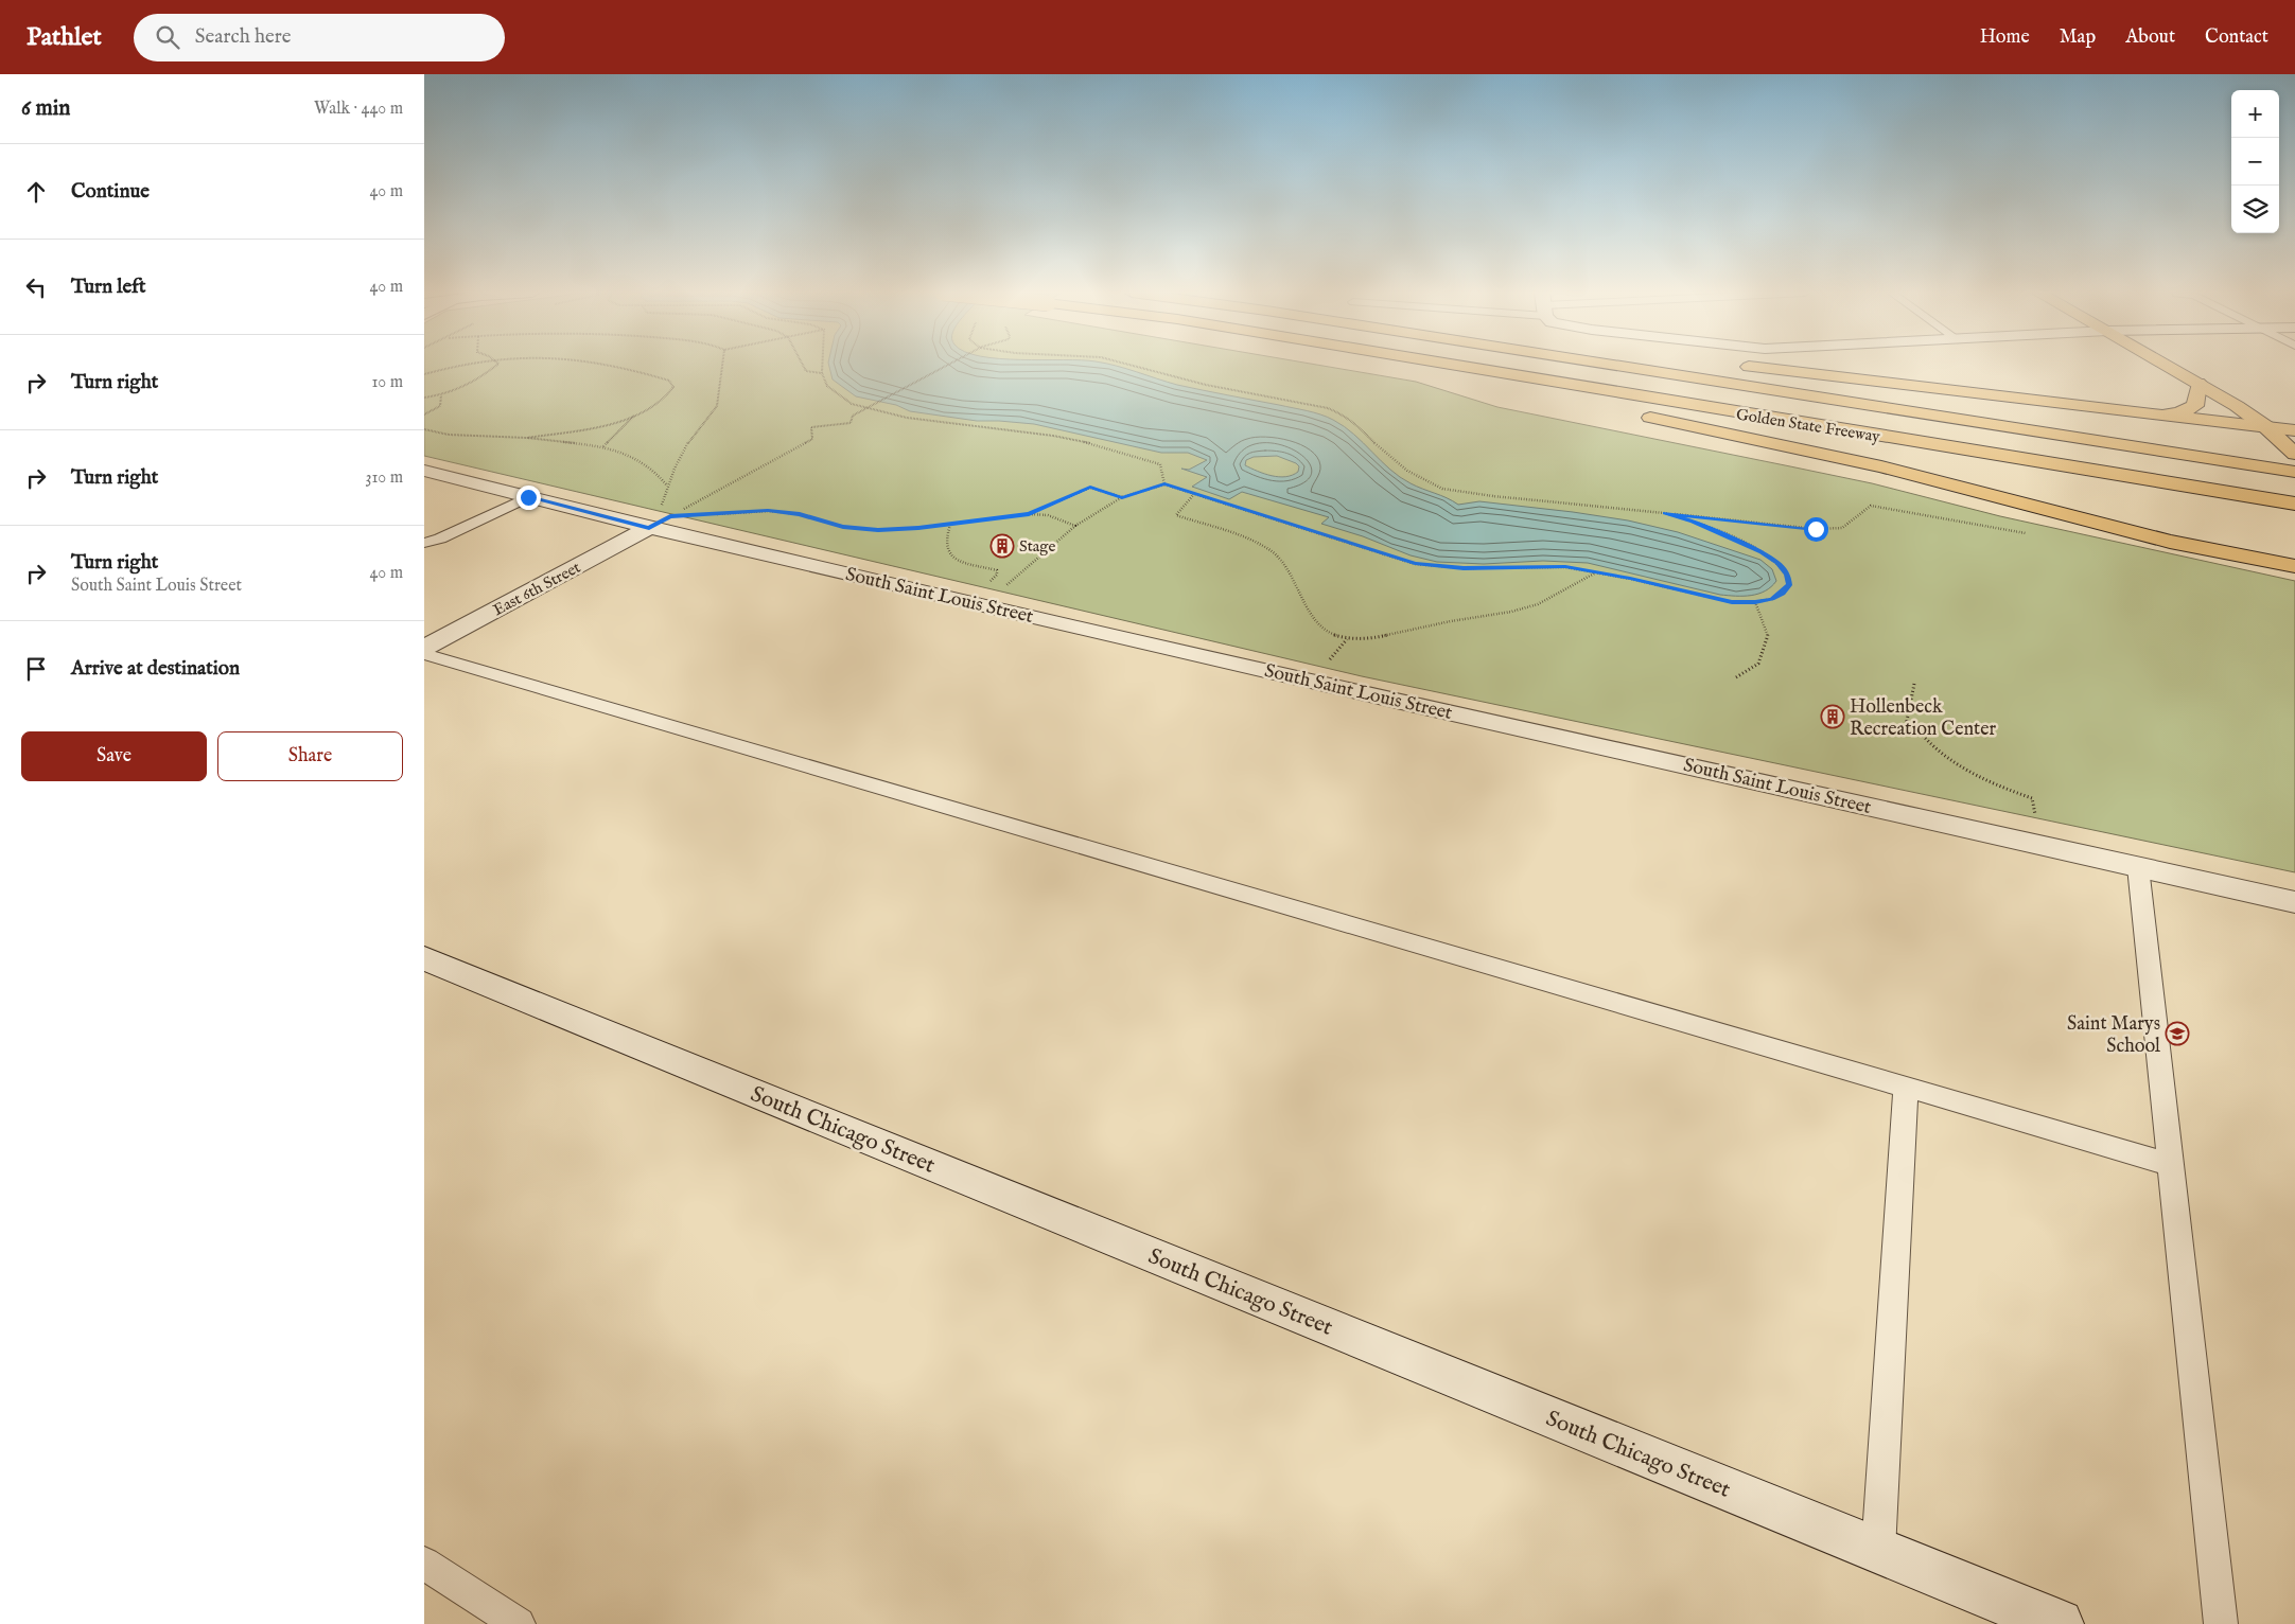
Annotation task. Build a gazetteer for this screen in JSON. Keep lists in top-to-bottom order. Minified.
{"streets":{"main road":["Golden State Freeway"],"street":["East 6th Street","South Saint Louis Street","South Chicago Street"]},"crossings":[["East 6th Street","South Saint Louis Street"]],"places":{"building":["Stage","Hollenbeck Recreation Center"],"school or university":["Saint Marys School"]},"page":{"header":"Pathlet","search":"Search here","nav":["Home","Map","About","Contact"],"heading":["6 min","Walk · 440 m"],"map_buttons":["+","−"],"list":[["Continue","40 m"],["Turn left","40 m"],["Turn right","10 m"],["Turn right","310 m"],["Turn right","South Saint Louis Street","40 m"],"Arrive at destination"],"buttons":["Save","Share"]}}
